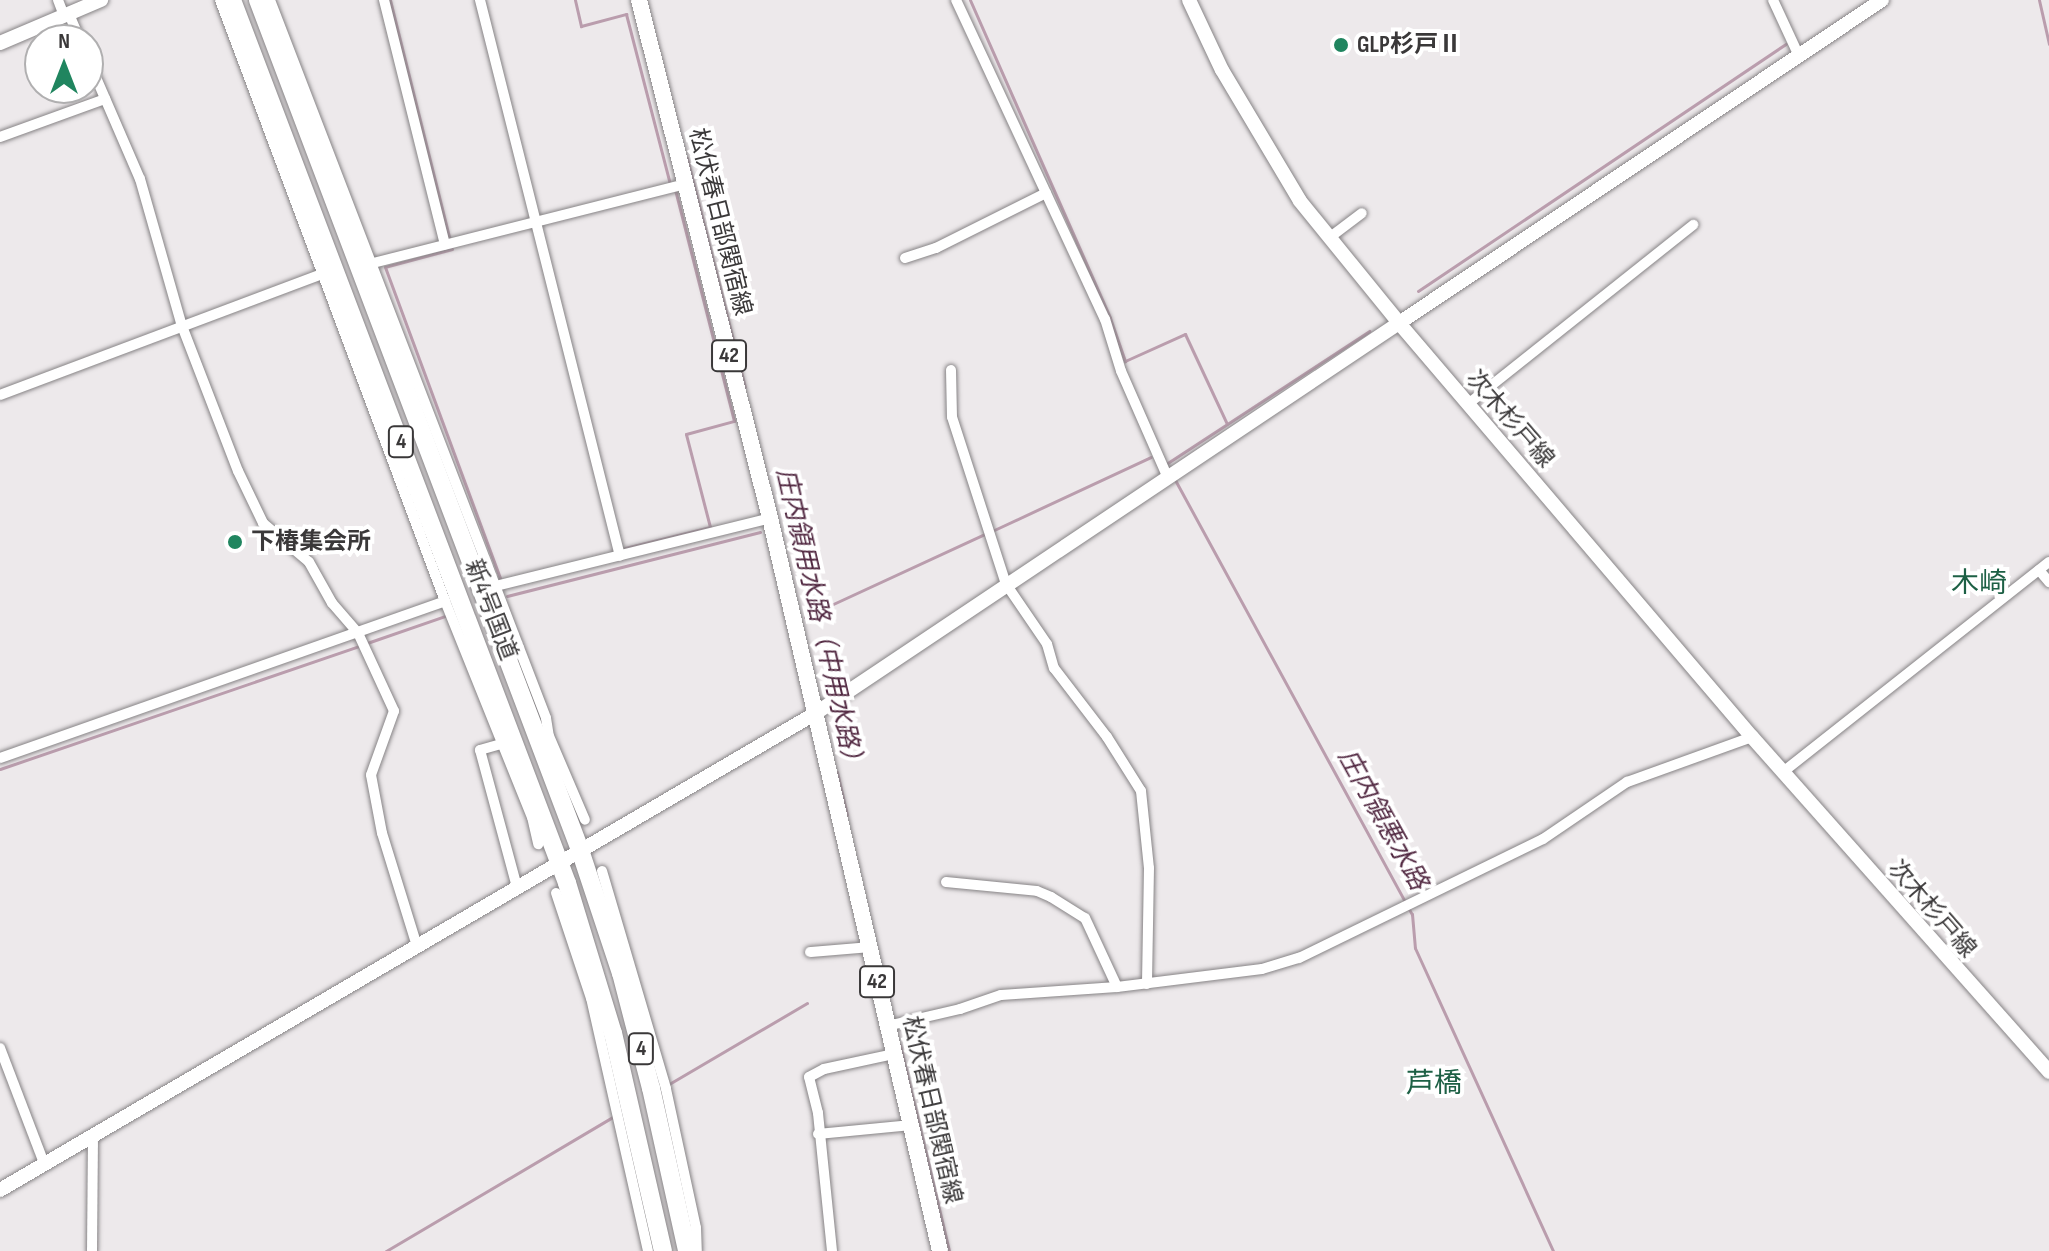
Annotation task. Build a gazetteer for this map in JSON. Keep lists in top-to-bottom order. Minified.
{"streets":{"highway":["4","新4号国道"],"main road":["松伏春日部関宿線","42"],"street":["次木杉戸線"]},"districts":["木崎","芦橋"],"water":["庄内領用水路（中用水路）","庄内領悪水路"],"places":["GLP杉戸Ⅱ","下椿集会所"],"north":"top"}
